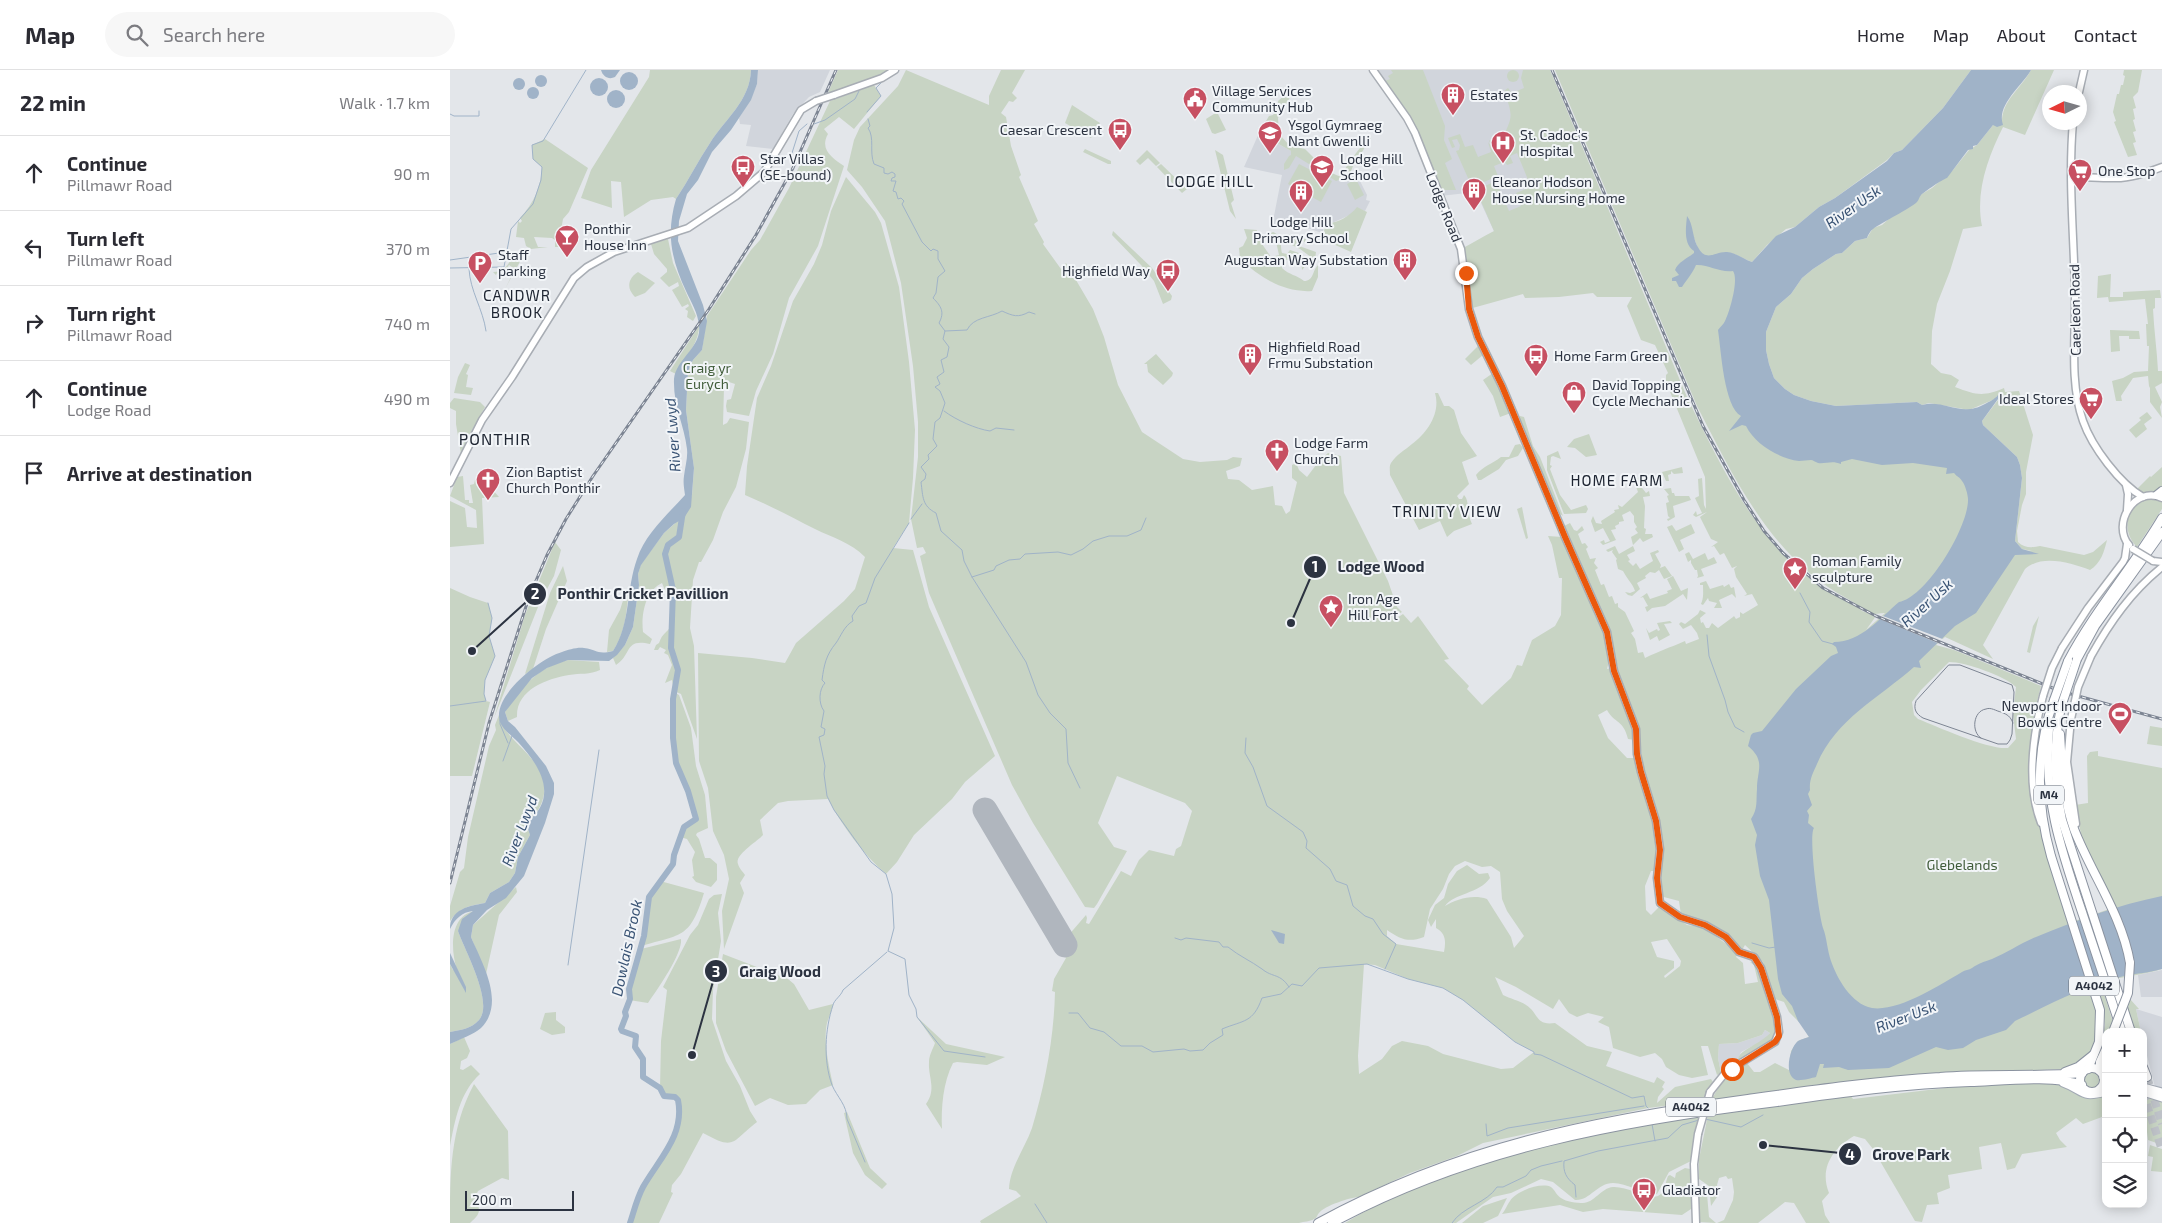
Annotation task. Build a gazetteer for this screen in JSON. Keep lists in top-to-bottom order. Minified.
{"streets":{"highway":["M4","A4042"],"main road":["Lodge Road","Caerleon Road"]},"crossings":[["M4","A4042"]],"districts":["LODGE HILL","CANDWR BROOK","PONTHIR","HOME FARM","TRINITY VIEW"],"water":["River Usk","River Lwyd","Dowlais Brook"],"parks":["Craig yr Eurych","Glebelands"],"places":{"building":["Estates","Eleanor Hodson House Nursing Home","Lodge Hill Primary School","Augustan Way Substation","Highfield Road Frmu Substation"],"public building":["Village Services Community Hub"],"bus stop":["Caesar Crescent","Star Villas (SE-bound)","Highfield Way","Home Farm Green","Gladiator"],"school or university":["Ysgol Gymraeg Nant Gwenlli","Lodge Hill School"],"hospital":["St. Cadoc's Hospital"],"supermarket":["One Stop","Ideal Stores"],"bar":["Ponthir House Inn"],"parking":["Staff parking"],"shop":["David Topping Cycle Mechanic"],"church":["Lodge Farm Church","Zion Baptist Church Ponthir"],"place":["Roman Family sculpture","Iron Age Hill Fort"],"other":["Lodge Wood","Ponthir Cricket Pavillion","Graig Wood","Grove Park"],"sports":["Newport Indoor Bowls Centre"]},"scale_bar":"200 m","north":"left","page":{"header":"Map","search":"Search here","nav":["Home","Map","About","Contact"],"heading":["22 min","Walk · 1.7 km"],"list":[["Continue","Pillmawr Road","90 m"],["Turn left","Pillmawr Road","370 m"],["Turn right","Pillmawr Road","740 m"],["Continue","Lodge Road","490 m"],"Arrive at destination"],"map_buttons":["+","−"],"scale":"200 m"}}
